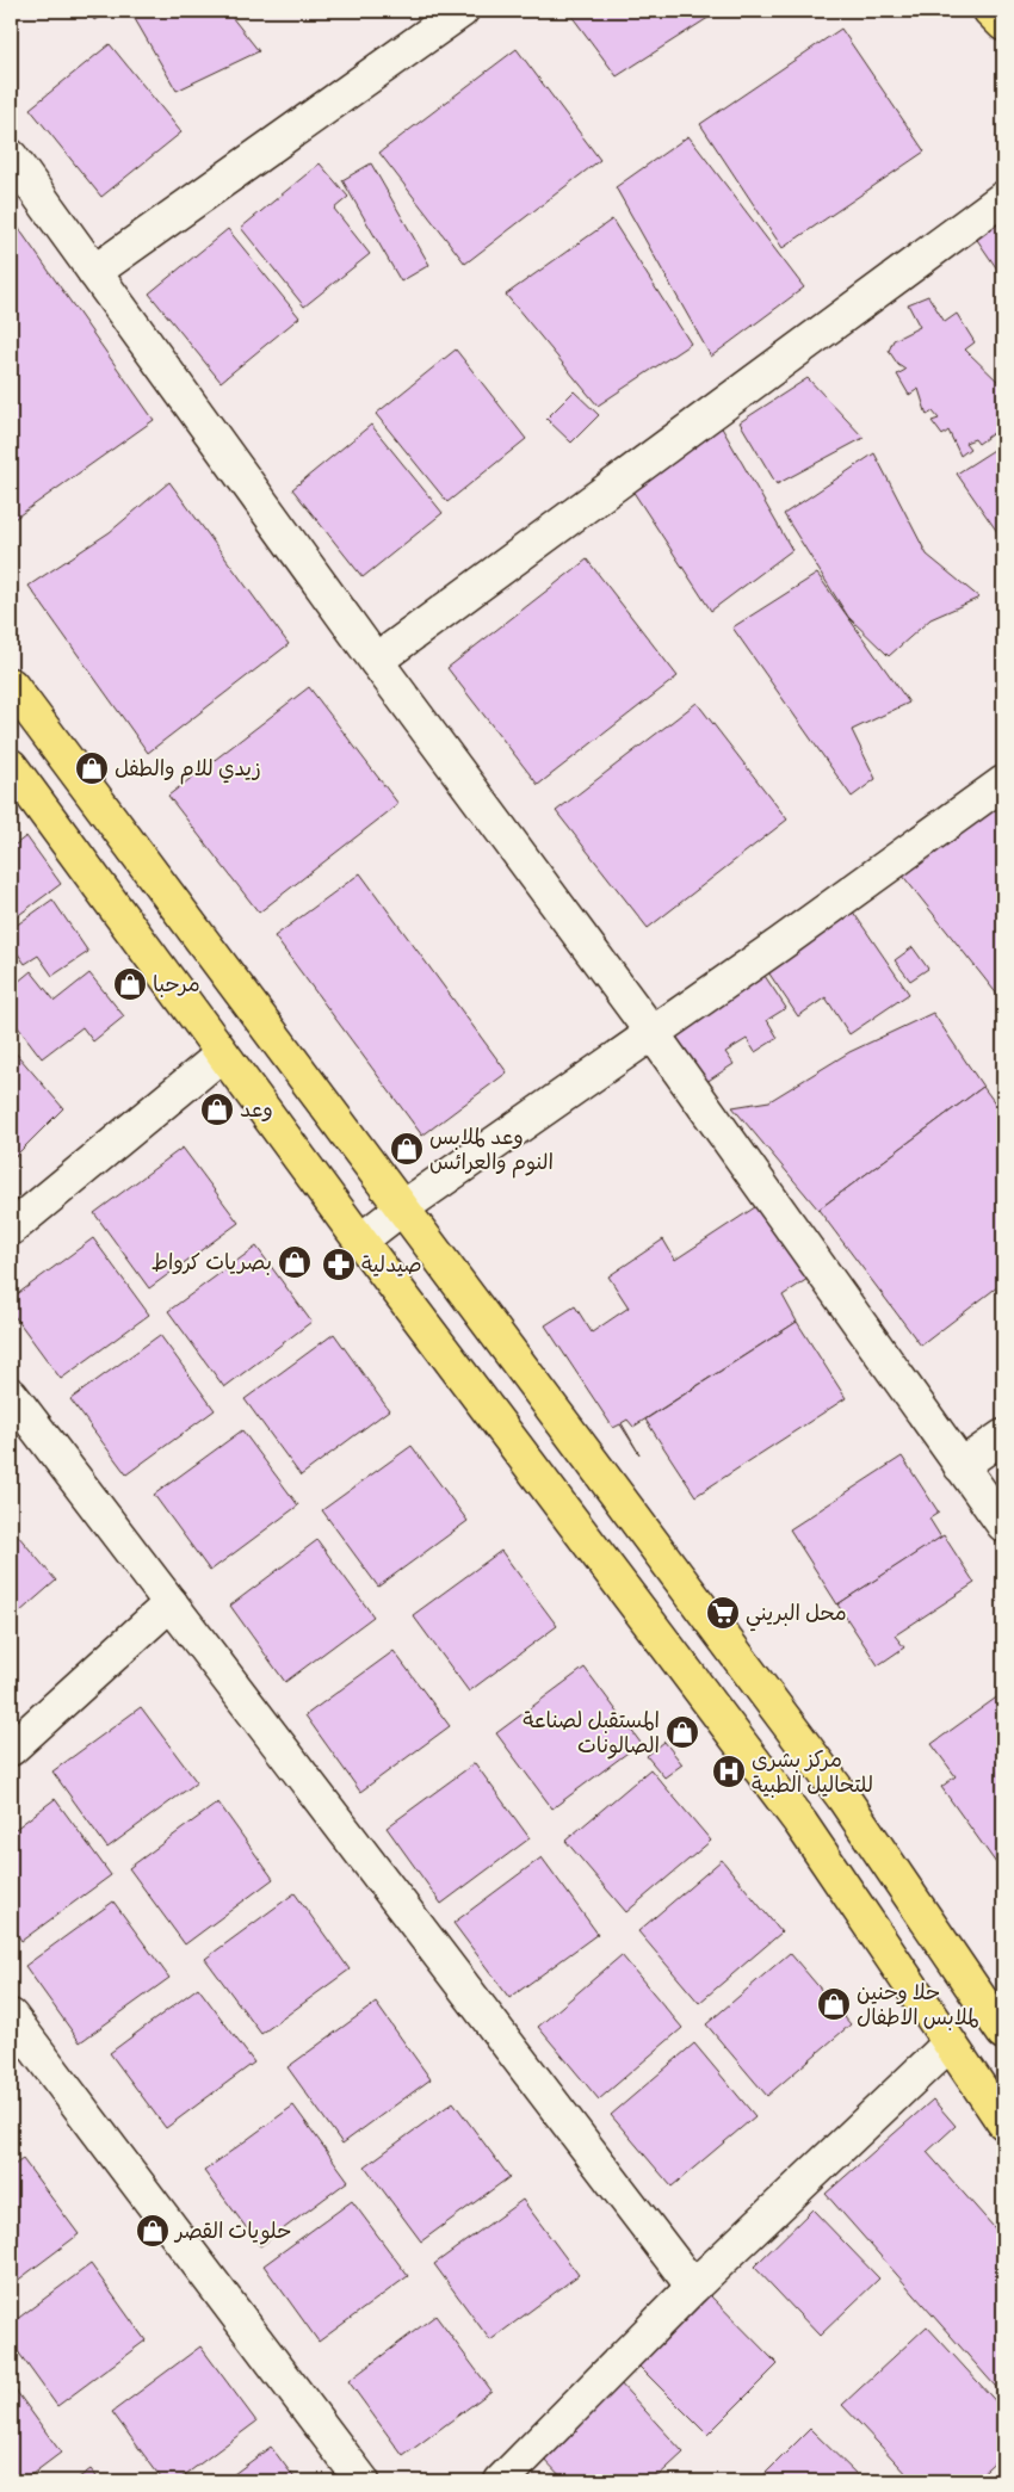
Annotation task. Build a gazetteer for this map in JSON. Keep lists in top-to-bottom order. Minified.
{"places":{"shop":["زيدي للام والطفل","مرحبا","وعد","وعد لملابس النوم والعرائس","بصريات كرواط","المستقبل لصناعة الصالونات","حلا وحنين لملابس الاطفال","حلويات القصر"],"pharmacy":["صيدلية"],"supermarket":["محل البريني"],"hospital":["مركز بشرى للتحاليل الطبية"]}}
